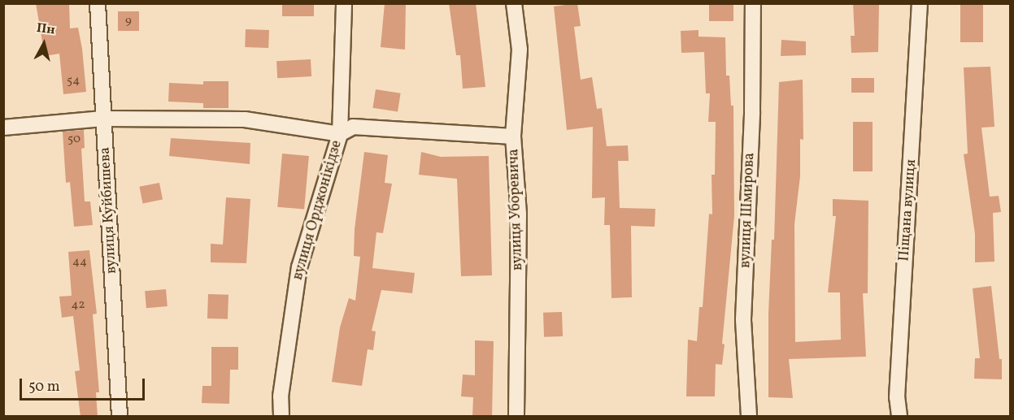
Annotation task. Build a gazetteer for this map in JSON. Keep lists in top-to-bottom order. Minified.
{"streets":{"street":["вулиця Уборевича","вулиця Куйбишева","вулиця Орджонікідзе","вулиця Шмирова","Піщана вулиця"]},"house_numbers":["9","54","50","44","42"],"scale_bar":"50 m","north":"top"}
